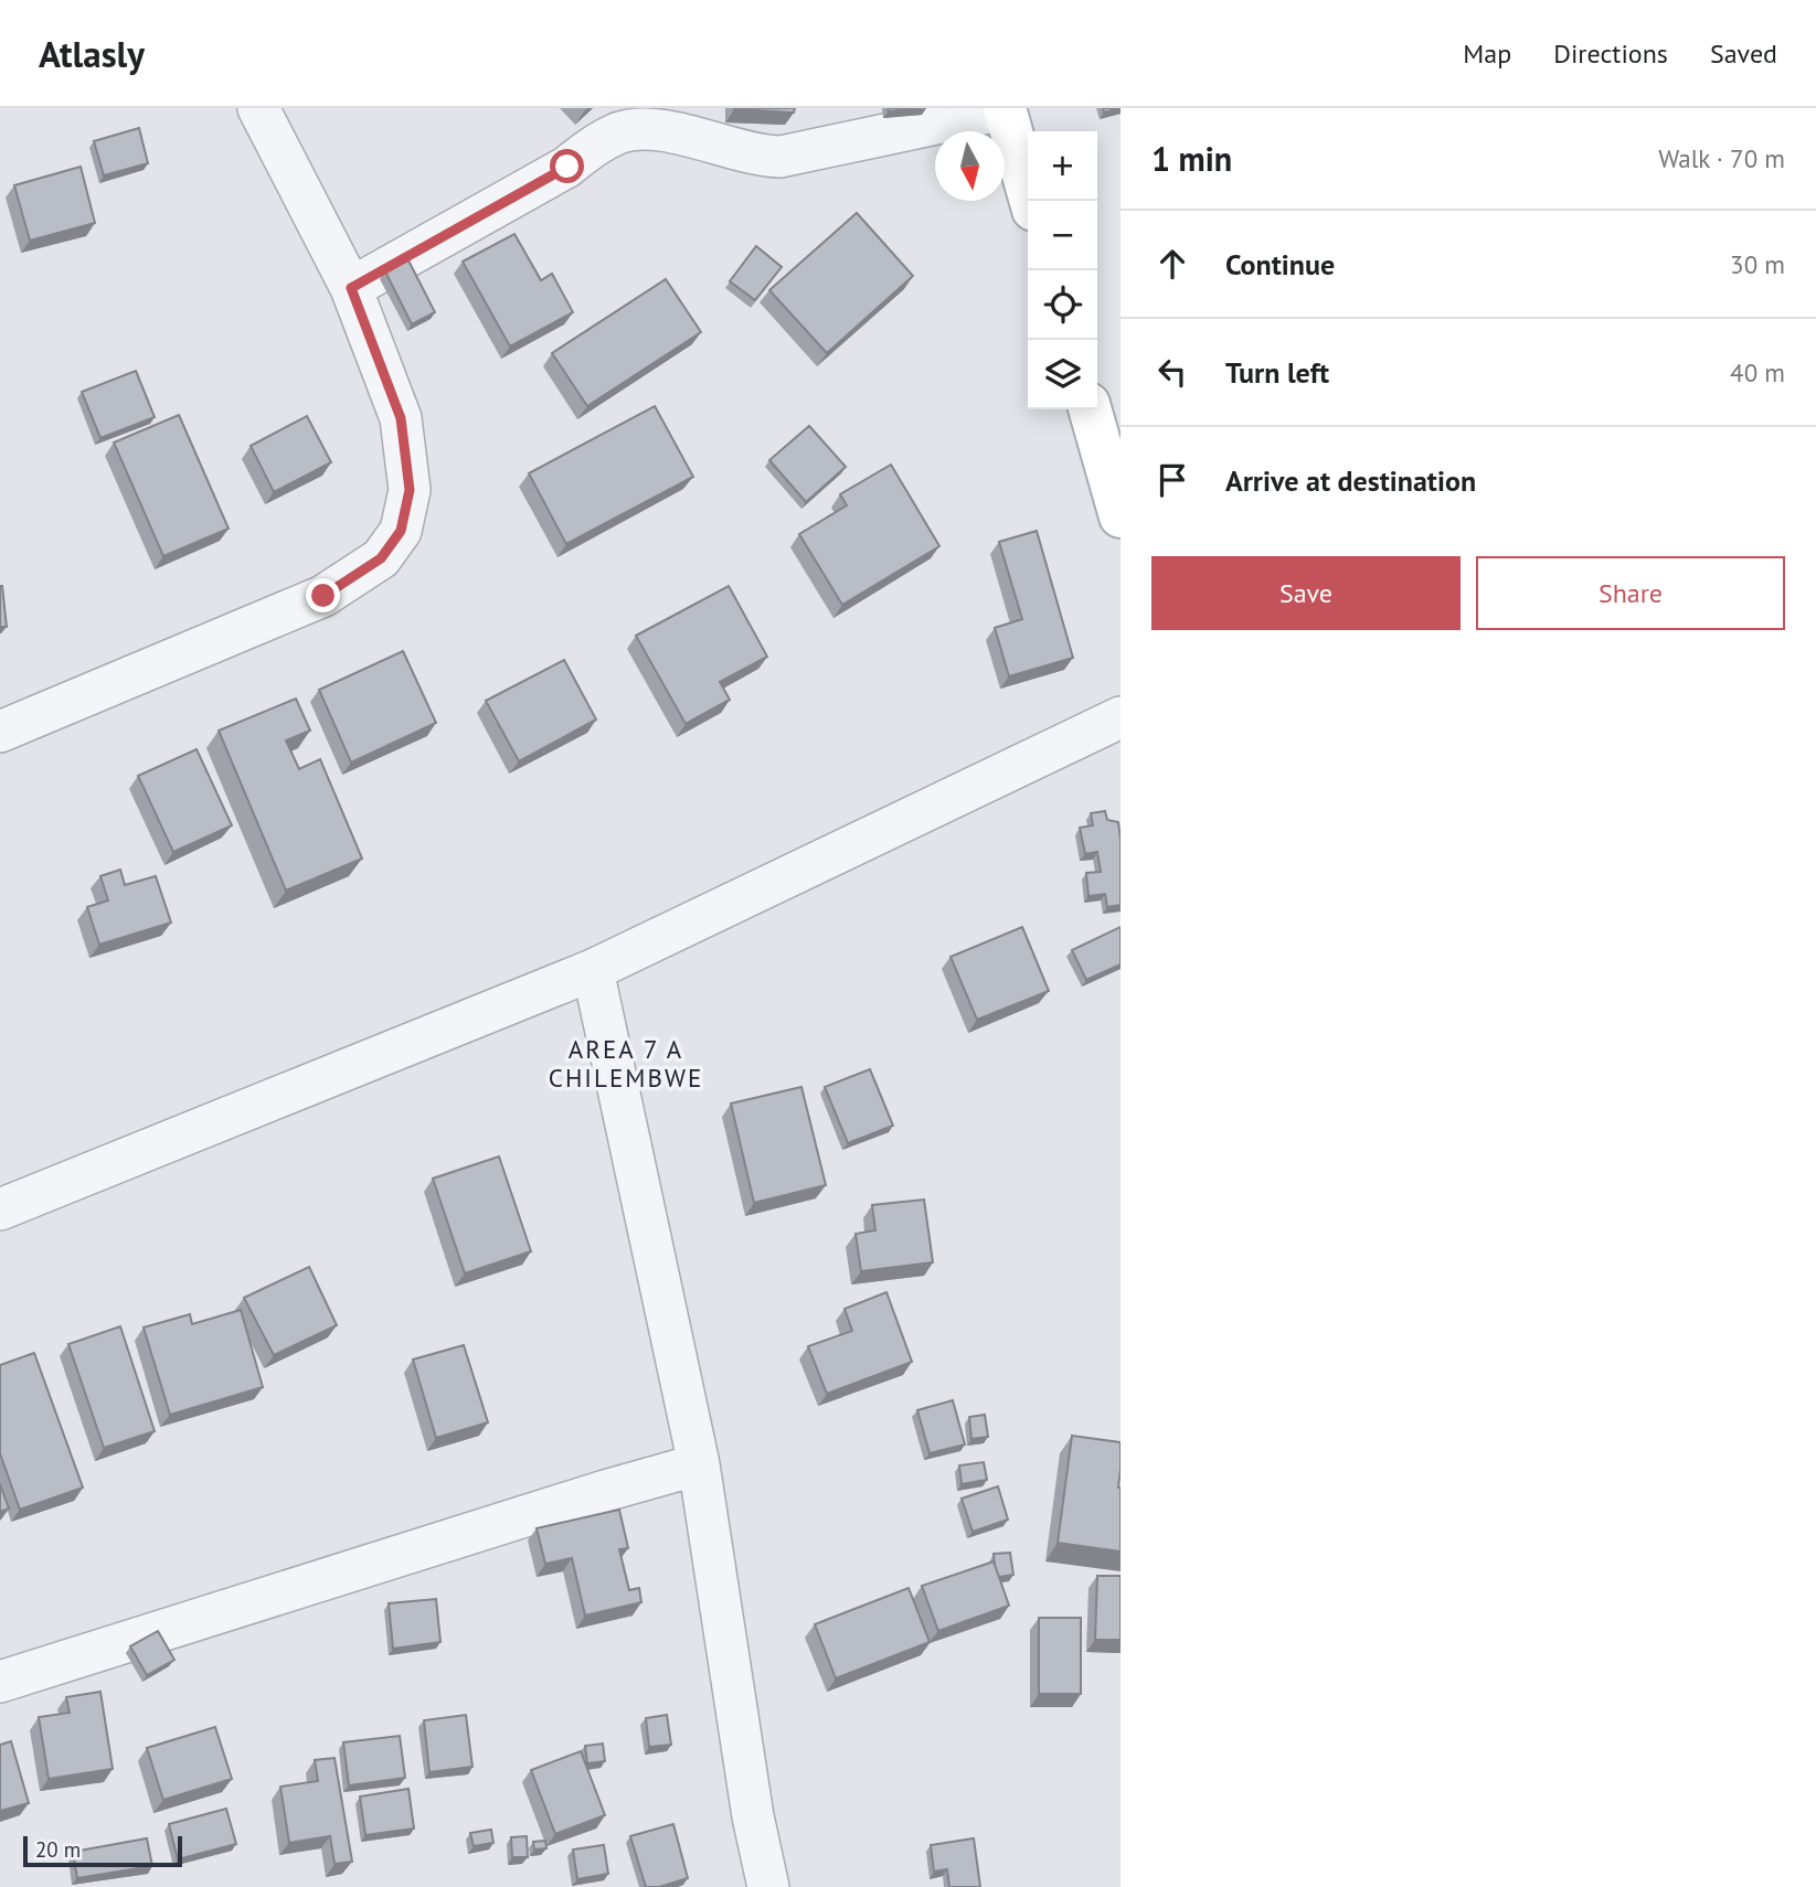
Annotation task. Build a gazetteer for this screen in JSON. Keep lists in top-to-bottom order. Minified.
{"districts":["AREA 7 A CHILEMBWE"],"scale_bar":"20 m","north":"bottom","page":{"header":"Atlasly","nav":["Map","Directions","Saved"],"heading":["1 min","Walk · 70 m"],"map_buttons":["+","−"],"list":[["Continue","30 m"],["Turn left","40 m"],"Arrive at destination"],"buttons":["Save","Share"],"scale":"20 m"}}
